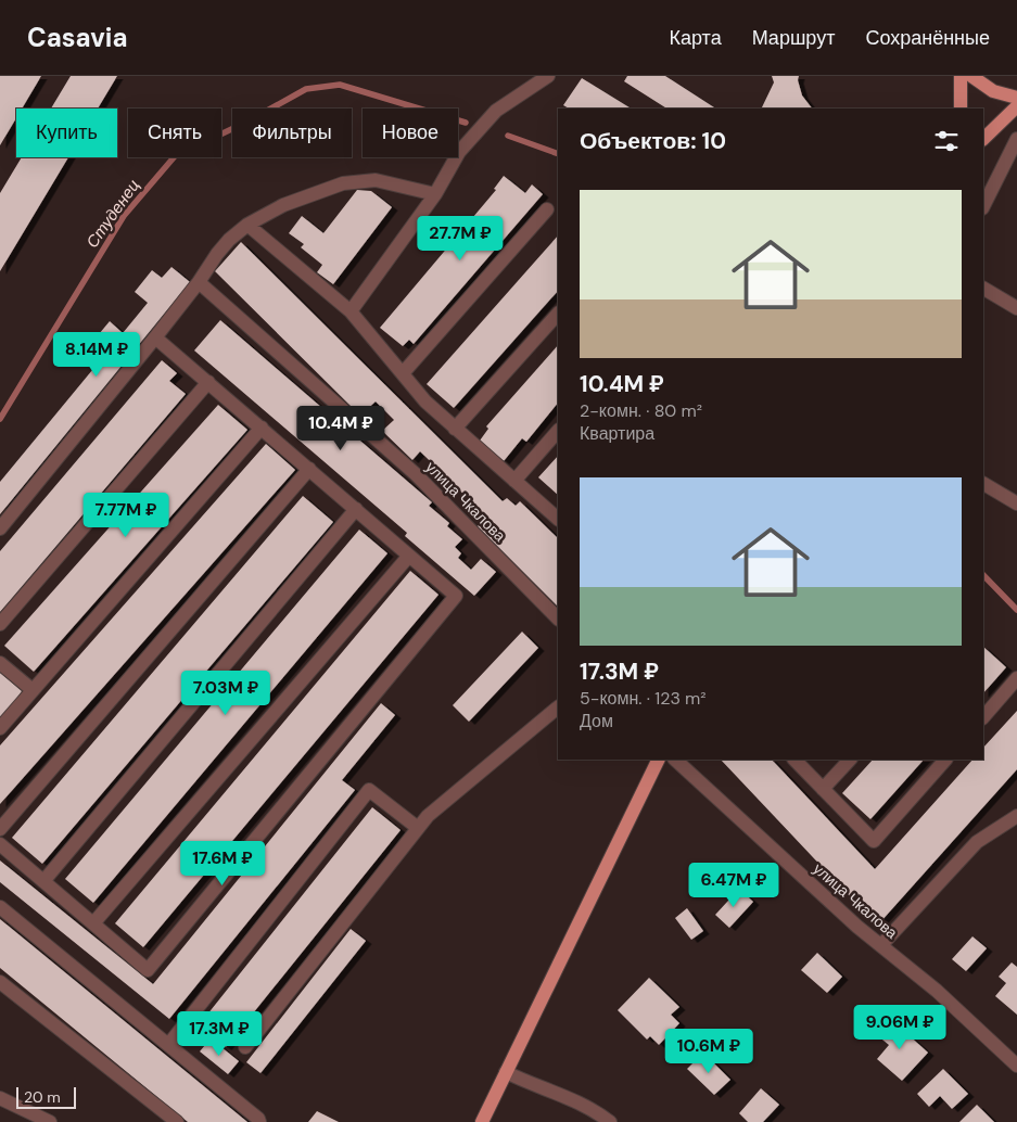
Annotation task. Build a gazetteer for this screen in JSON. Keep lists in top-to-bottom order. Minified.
{"streets":{"street":["улица Чкалова"]},"water":["Студенец"],"scale_bar":"20 m","page":{"header":"Casavia","nav":["Карта","Маршрут","Сохранённые"],"chip":["Купить","Снять","Фильтры","Новое"],"heading":"Объектов: 10","list":[{"name":"10.4M ₽","note":"2-комн. · 80 m² · Квартира"},{"name":"17.3M ₽","note":"5-комн. · 123 m² · Дом"}],"price":["27.7M ₽","8.14M ₽","10.4M ₽","7.77M ₽","7.03M ₽","17.6M ₽","6.47M ₽","9.06M ₽","17.3M ₽","10.6M ₽"],"scale":"20 m"}}
